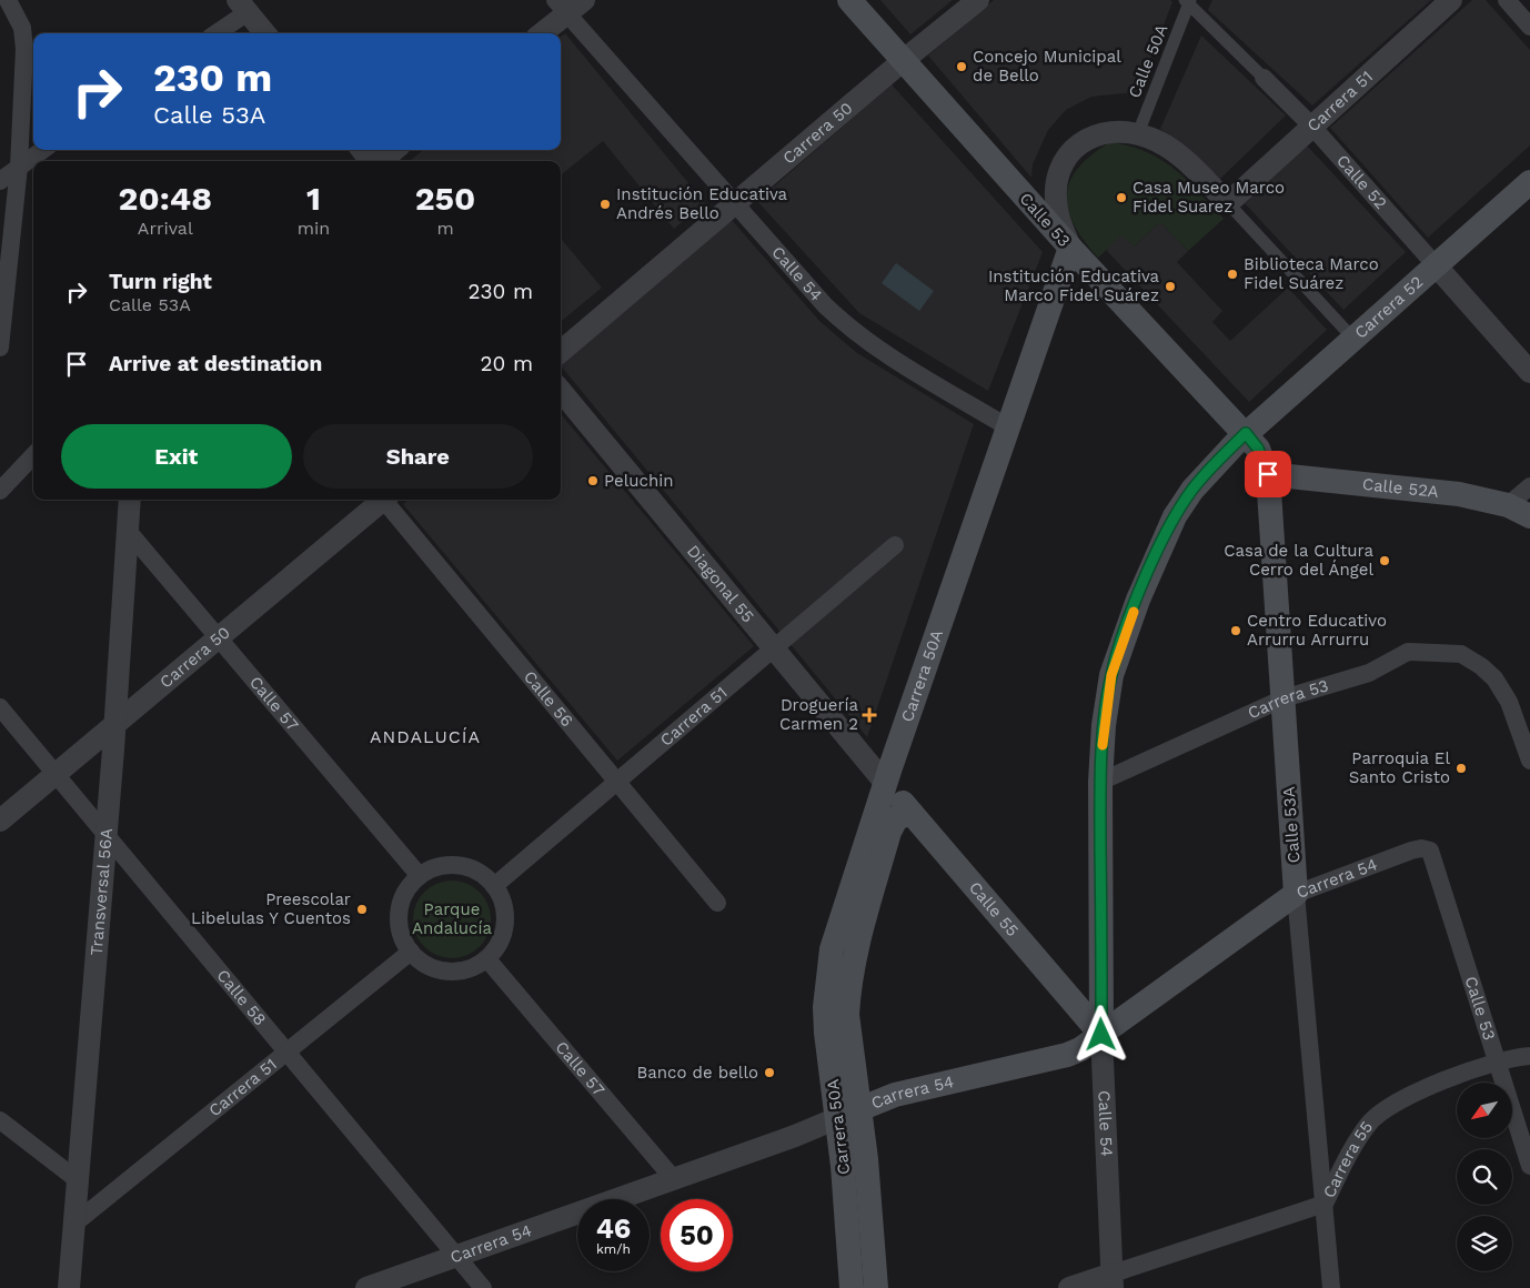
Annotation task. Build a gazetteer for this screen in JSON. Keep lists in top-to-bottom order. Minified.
{"streets":{"main road":["Calle 53","Calle 54","Carrera 52","Calle 52A","Carrera 50A","Calle 53A","Carrera 54","Calle 55"],"street":["Calle 50A","Carrera 51","Carrera 50","Calle 52","Diagonal 55","Calle 56","Carrera 53","Calle 57","Transversal 56A","Calle 58","Carrera 55"]},"crossings":[["Calle 50A","Calle 52"],["Carrera 51","Calle 52"],["Carrera 51","Diagonal 55"],["Carrera 51","Calle 56"],["Carrera 51","Calle 57"],["Carrera 51","Transversal 56A"],["Carrera 51","Calle 58"],["Carrera 50","Calle 53"],["Carrera 50","Calle 54"],["Carrera 50","Calle 57"],["Carrera 50","Transversal 56A"],["Carrera 50","Calle 58"],["Calle 52","Carrera 52"],["Calle 53","Calle 54"],["Calle 53","Carrera 52"],["Calle 53","Carrera 50A"],["Calle 53","Calle 53A"],["Calle 53","Carrera 54"],["Calle 53","Carrera 55"],["Calle 54","Carrera 52"],["Calle 54","Carrera 50A"],["Calle 54","Carrera 53"],["Calle 54","Calle 53A"],["Calle 54","Carrera 54"],["Calle 54","Calle 55"],["Calle 54","Carrera 55"],["Carrera 52","Calle 53A"],["Calle 52A","Calle 53A"],["Diagonal 55","Carrera 50A"],["Diagonal 55","Calle 55"],["Carrera 50A","Carrera 54"],["Carrera 50A","Calle 55"],["Carrera 53","Calle 53A"],["Calle 57","Carrera 54"],["Calle 57","Transversal 56A"],["Calle 53A","Carrera 54"],["Calle 53A","Carrera 55"],["Carrera 54","Calle 55"],["Carrera 54","Calle 58"],["Transversal 56A","Calle 58"]],"districts":["ANDALUCÍA"],"parks":["Parque Andalucía"],"places":{"other":["Concejo Municipal de Bello","Casa Museo Marco Fidel Suarez","Institución Educativa Andrés Bello","Biblioteca Marco Fidel Suárez","Institución Educativa Marco Fidel Suárez","Peluchin","Casa de la Cultura Cerro del Ángel","Centro Educativo Arrurru Arrurru","Parroquia El Santo Cristo","Preescolar Libelulas Y Cuentos","Banco de bello"],"health":["Droguería Carmen 2"]},"north":"bottom left","page":{"turn":["230 m","Calle 53A"],"eta":["20:48","Arrival","1","min","250","m"],"list":[{"name":"Turn right","note":"Calle 53A","value":"230 m"},{"name":"Arrive at destination","value":"20 m"}],"buttons":["Exit","Share"],"speed":"46 km/h","limit":"50"}}
